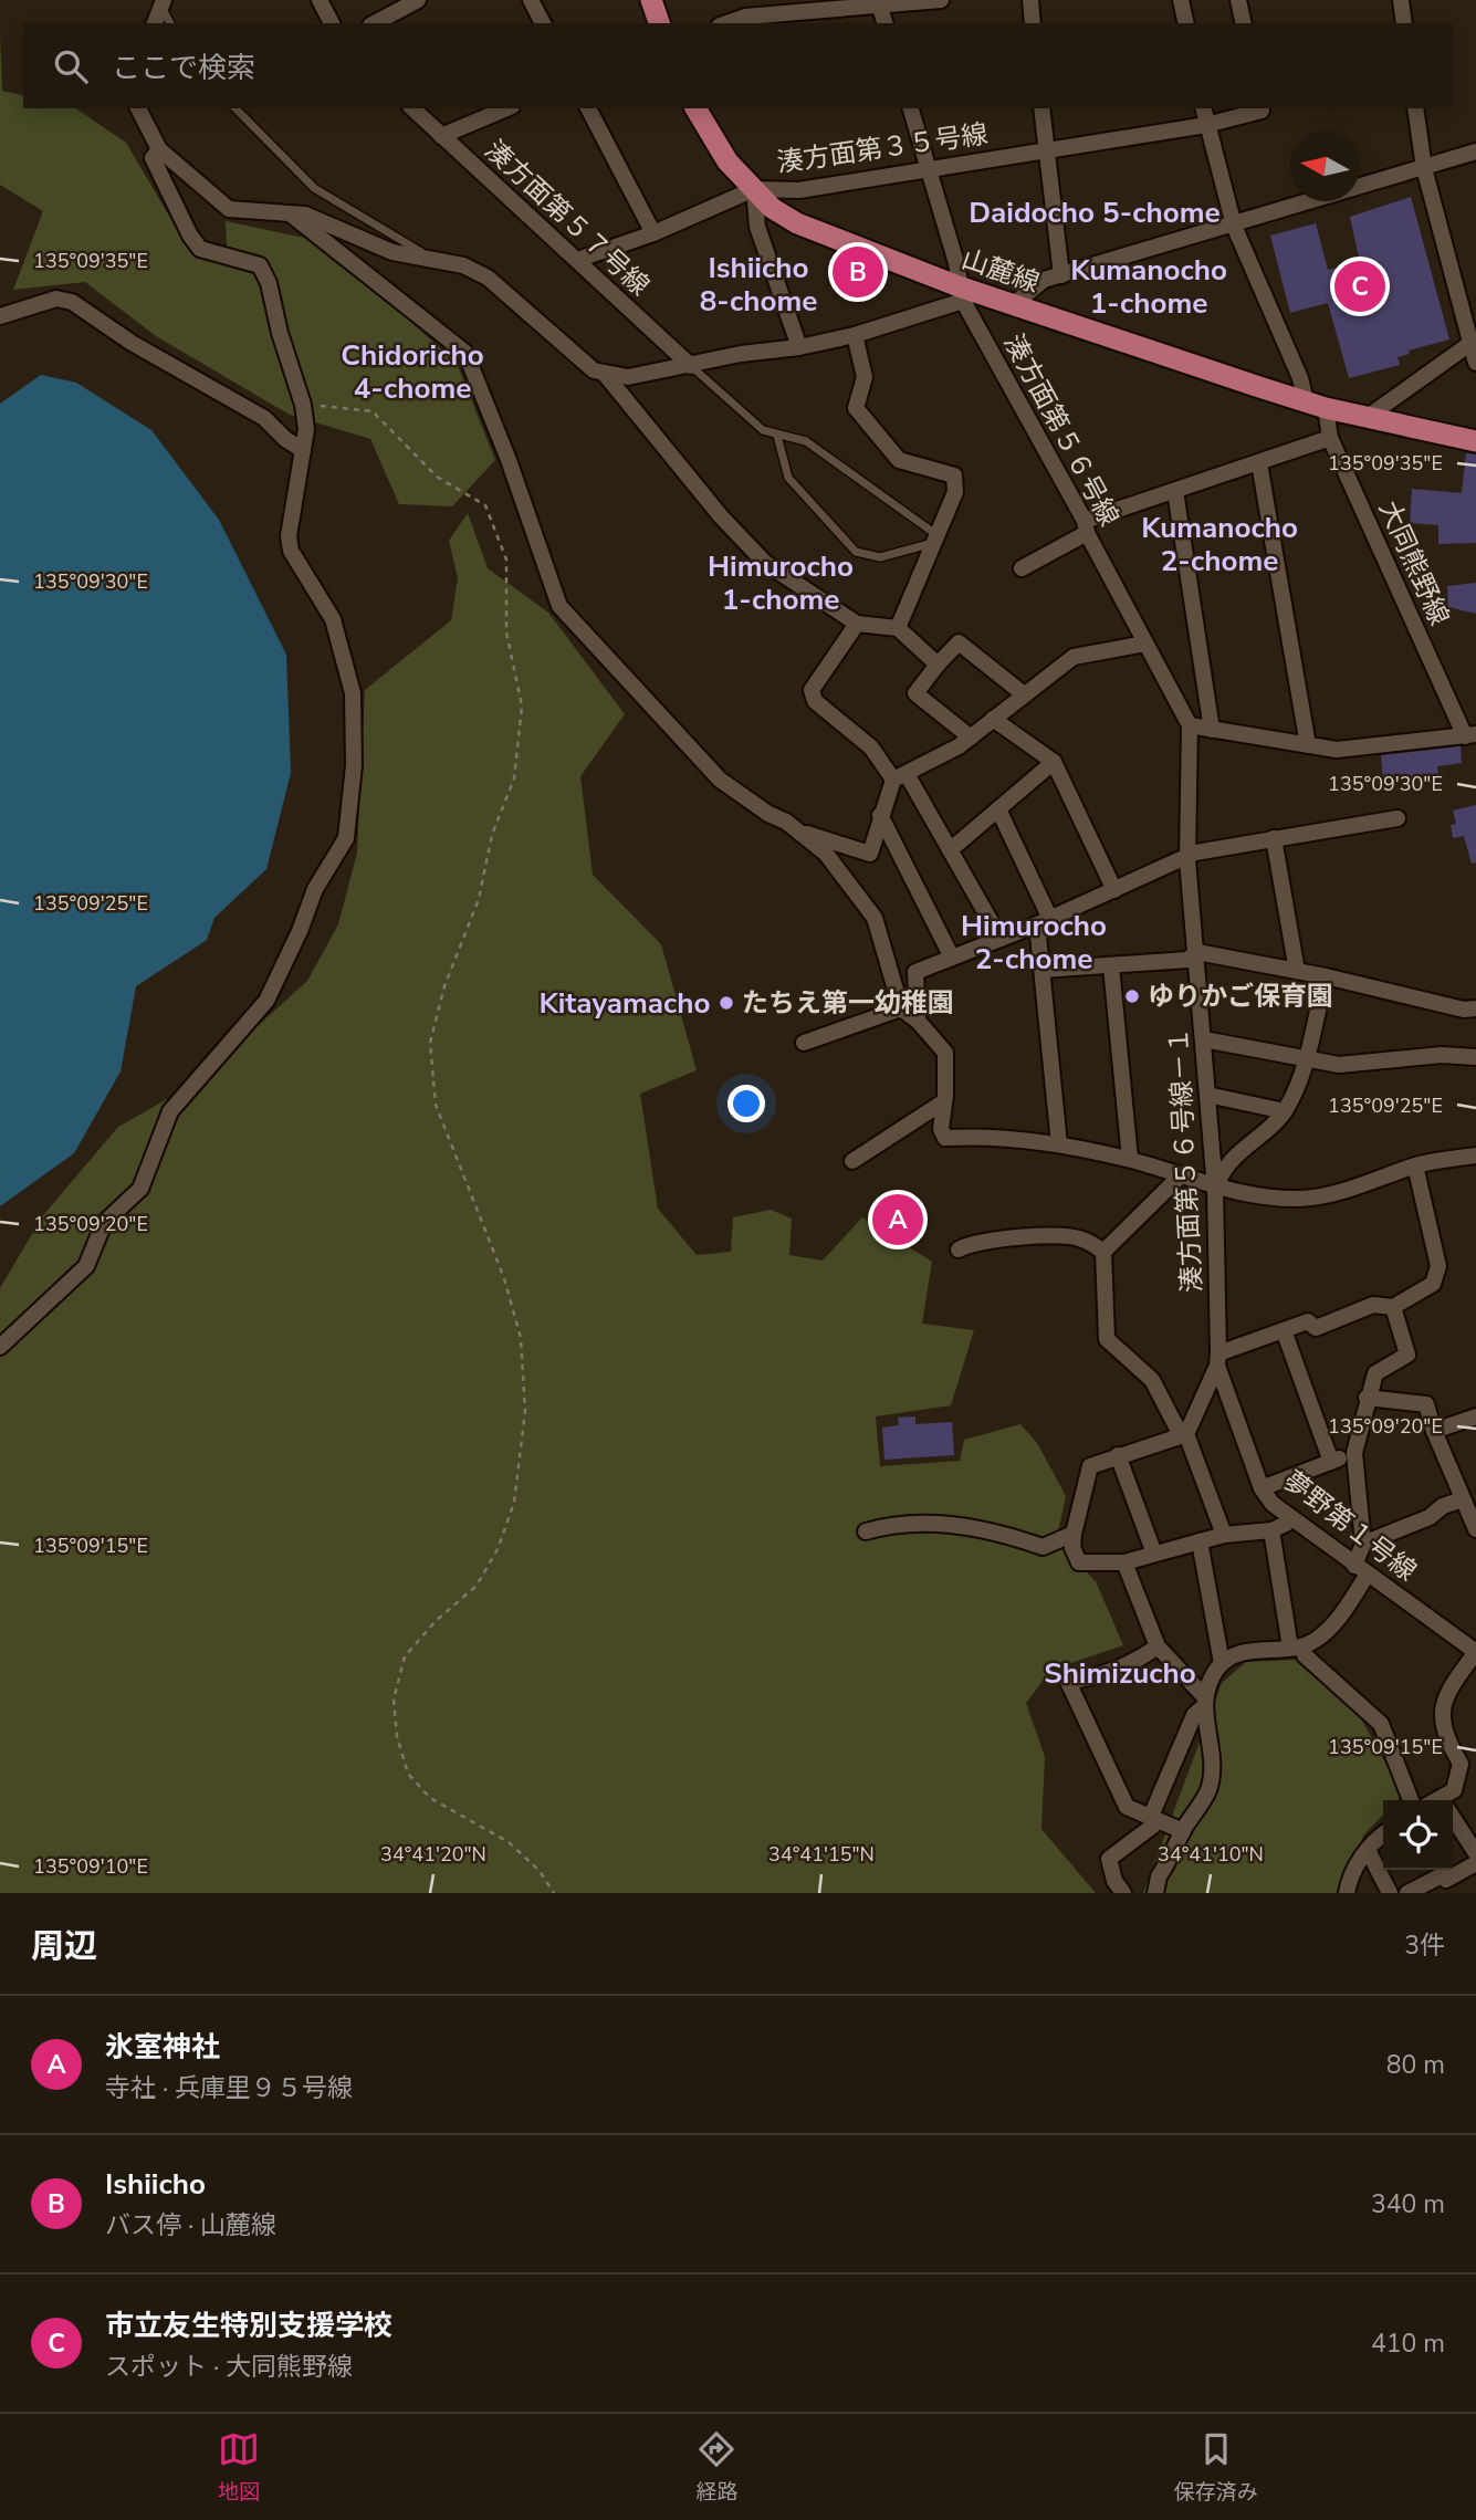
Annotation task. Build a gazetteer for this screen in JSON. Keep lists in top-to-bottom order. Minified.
{"streets":{"main road":["山麓線"],"street":["湊方面第３５号線","湊方面第５７号線","湊方面第５６号線","大同熊野線","湊方面第５６号線－１","夢野第１号線"]},"crossings":[["湊方面第３５号線","湊方面第５７号線"],["湊方面第３５号線","山麓線"],["湊方面第３５号線","湊方面第５６号線"],["湊方面第３５号線","大同熊野線"],["山麓線","湊方面第５６号線"],["山麓線","大同熊野線"],["湊方面第５６号線","湊方面第５６号線－１"],["湊方面第５６号線－１","夢野第１号線"]],"districts":["Daidocho 5-chome","Ishiicho 8-chome","Kumanocho 1-chome","Chidoricho 4-chome","Kumanocho 2-chome","Himurocho 1-chome","Himurocho 2-chome","Kitayamacho","Shimizucho"],"places":["ゆりかご保育園","たちえ第一幼稚園"],"north":"left","page":{"search":"ここで検索","pins":["B","C","A"],"heading":["周辺","3件"],"list":[{"mark":"A","name":"氷室神社","note":"寺社 · 兵庫里９５号線","value":"80 m"},{"mark":"B","name":"Ishiicho","note":"バス停 · 山麓線","value":"340 m"},{"mark":"C","name":"市立友生特別支援学校","note":"スポット · 大同熊野線","value":"410 m"}],"nav":["地図","経路","保存済み"]},"coordinates":["135°09'35\"E","135°09'30\"E","135°09'25\"E","135°09'20\"E","135°09'15\"E","34°41'20\"N","34°41'15\"N","34°41'10\"N","135°09'10\"E"]}
